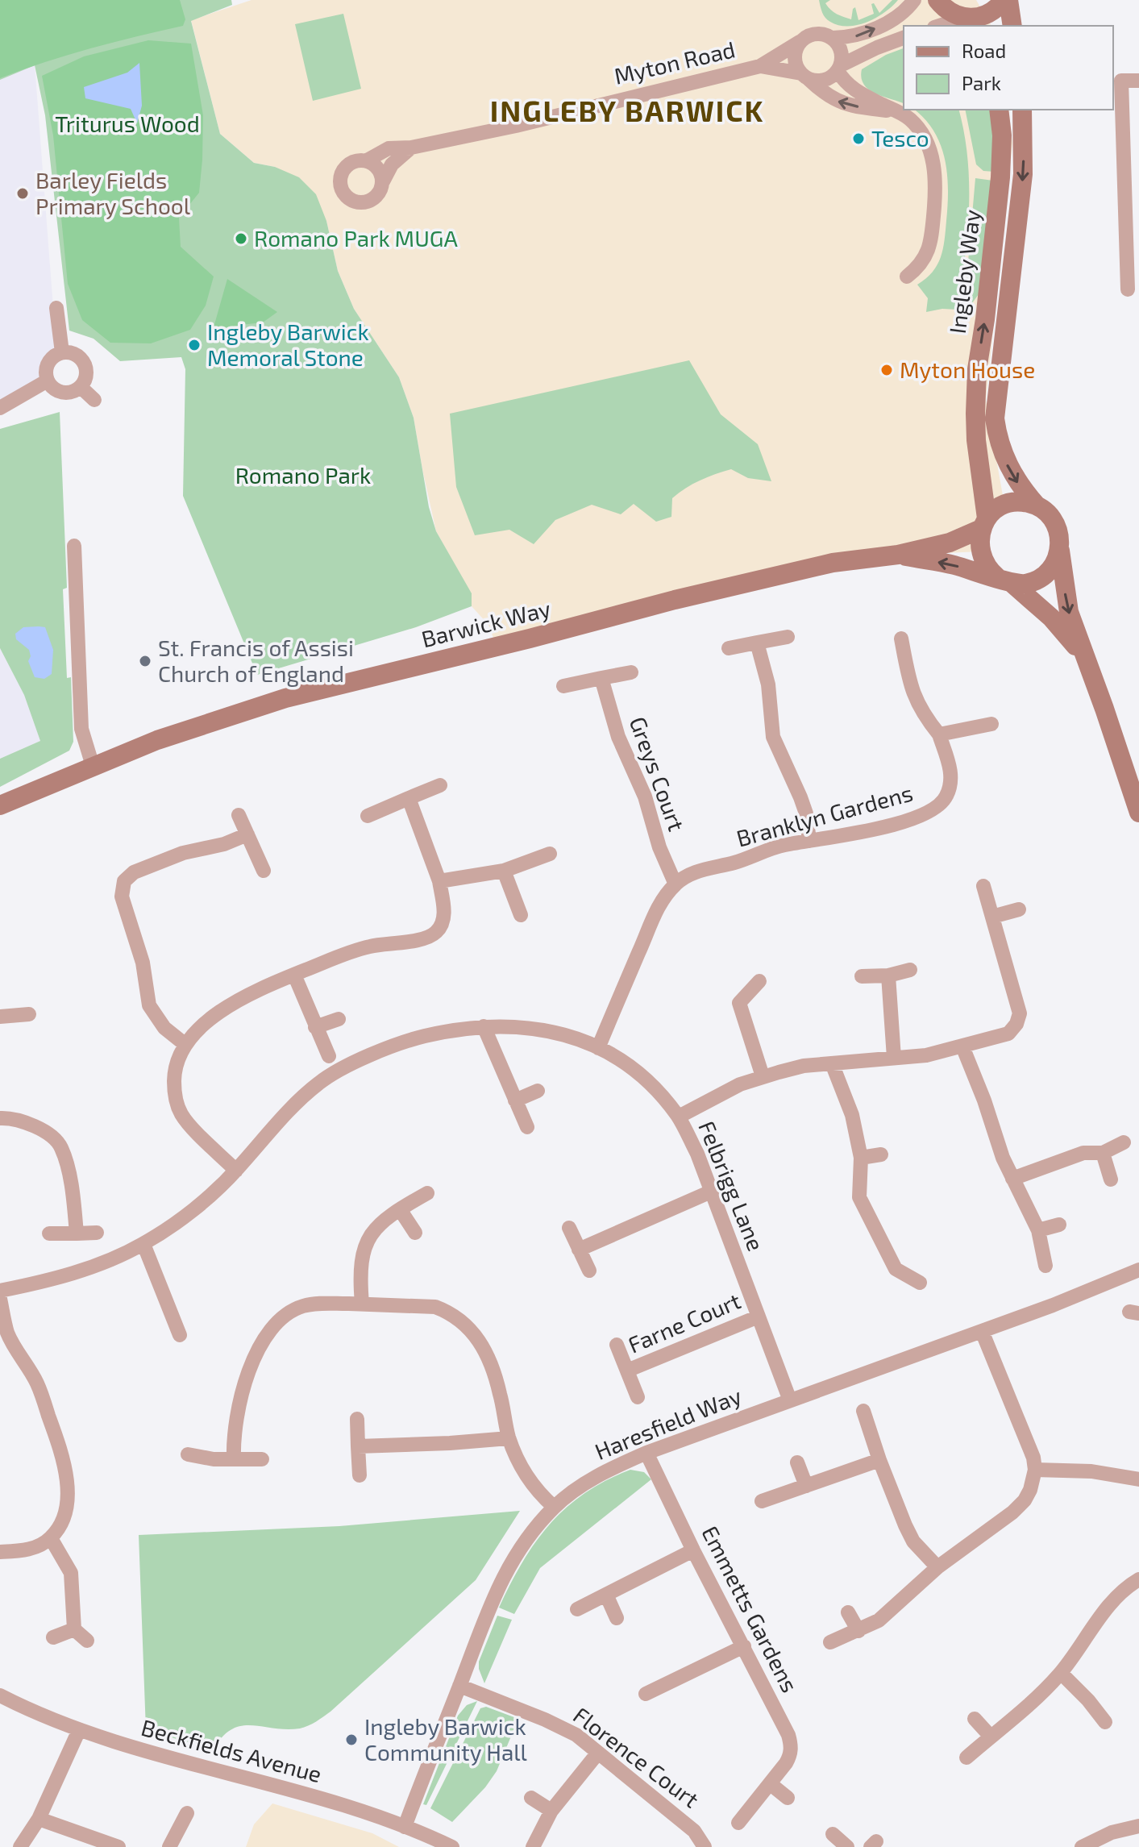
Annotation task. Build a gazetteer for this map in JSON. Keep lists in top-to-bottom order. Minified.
{"streets":{"street":["Myton Road","Ingleby Way","Barwick Way","Greys Court","Branklyn Gardens","Felbrigg Lane","Farne Court","Haresfield Way","Emmetts Gardens","Beckfields Avenue","Florence Court"]},"crossings":[["Ingleby Way","Barwick Way"],["Greys Court","Branklyn Gardens"],["Branklyn Gardens","Felbrigg Lane"],["Felbrigg Lane","Farne Court"],["Felbrigg Lane","Haresfield Way"],["Haresfield Way","Emmetts Gardens"],["Haresfield Way","Beckfields Avenue"],["Haresfield Way","Florence Court"]],"districts":["INGLEBY BARWICK"],"parks":["Triturus Wood","Romano Park"],"places":["Tesco","Barley Fields Primary School","Romano Park MUGA","Ingleby Barwick Memoral Stone","Myton House","St. Francis of Assisi Church of England","Ingleby Barwick Community Hall"],"legend":["Road","Park"]}
